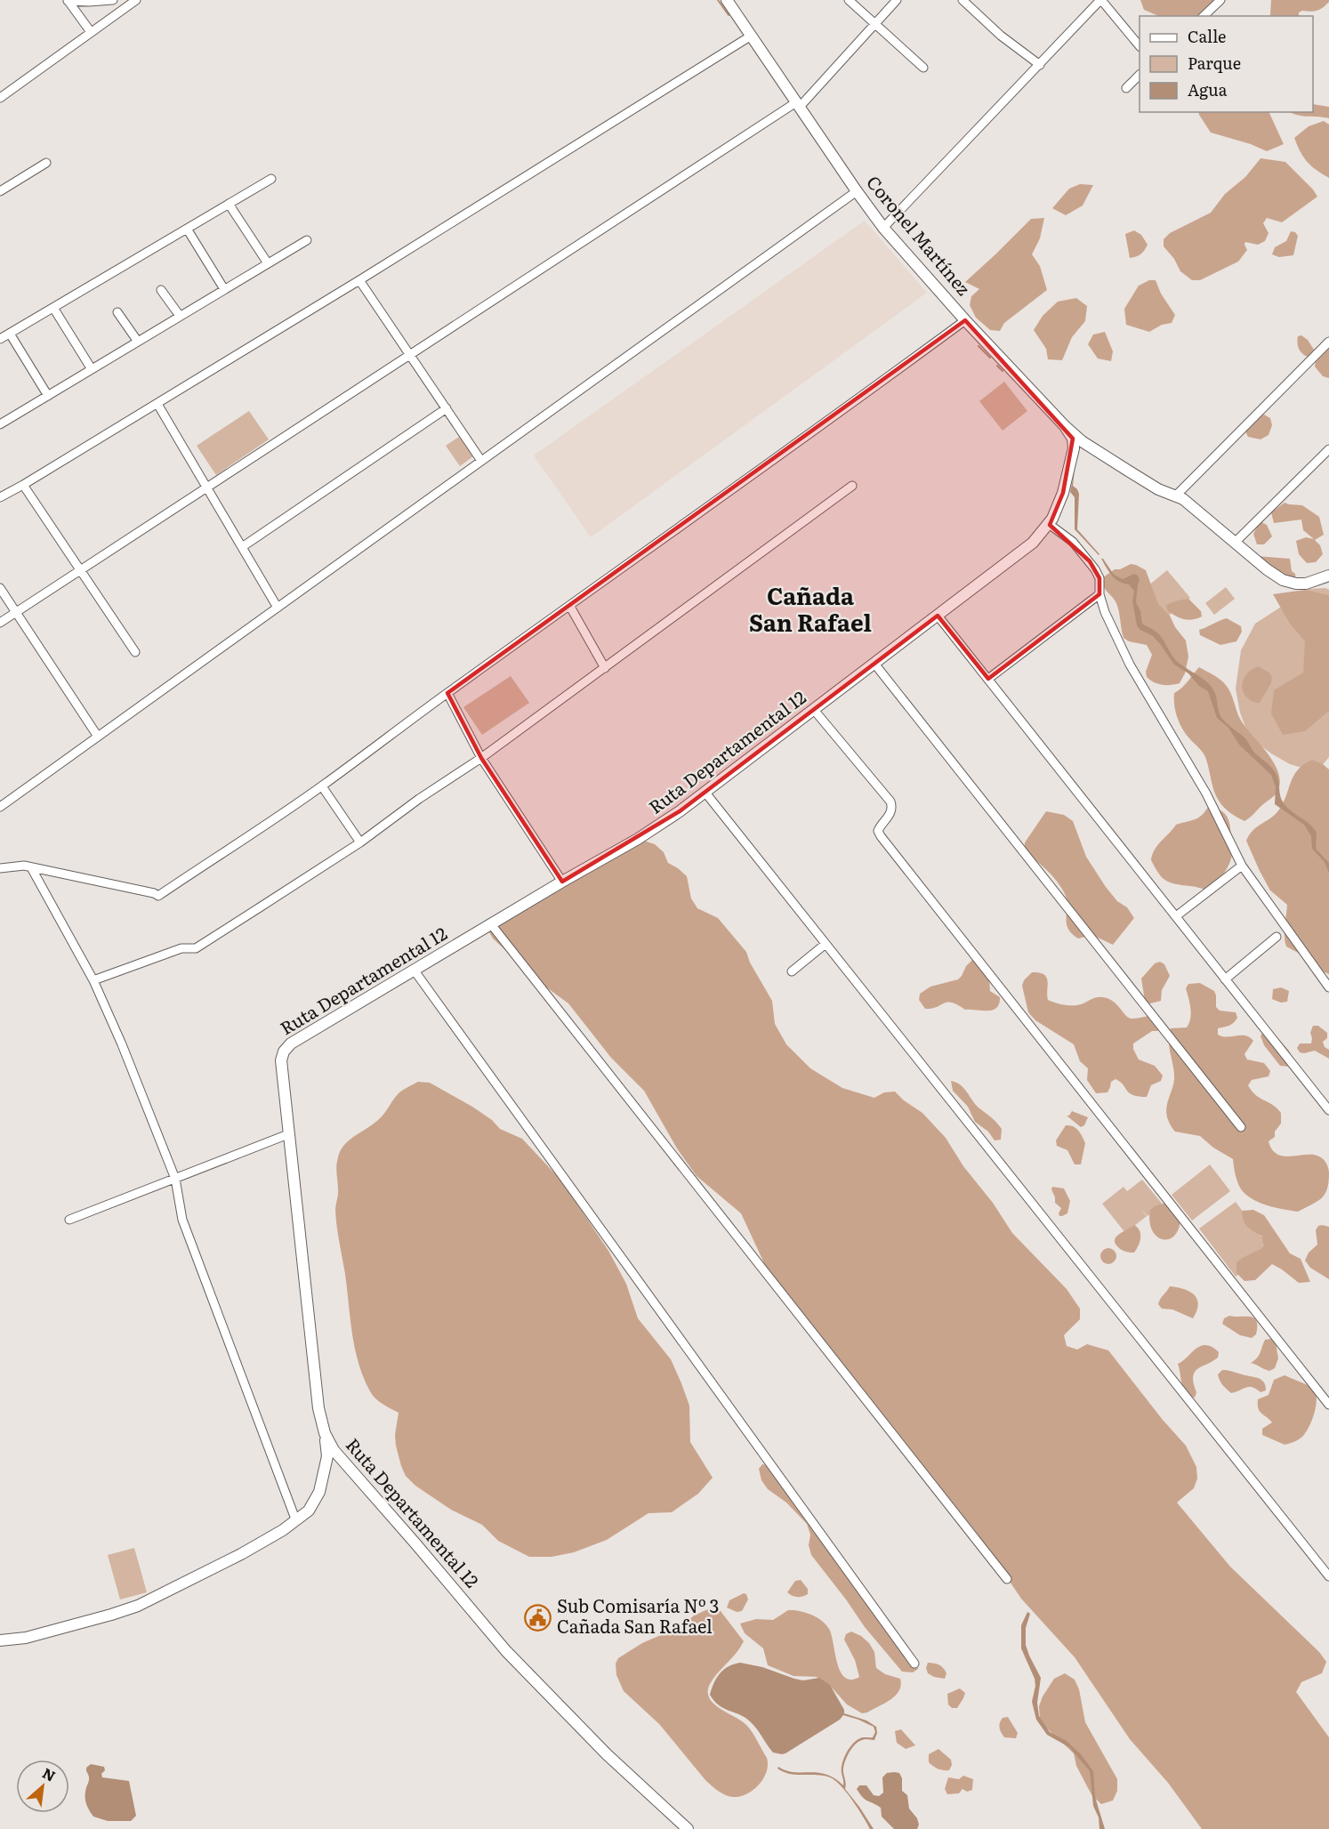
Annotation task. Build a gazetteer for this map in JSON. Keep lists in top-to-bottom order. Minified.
{"streets":{"main road":["Coronel Martínez","Ruta Departamental 12"]},"crossings":[["Coronel Martínez","Ruta Departamental 12"]],"districts":["Cañada San Rafael"],"places":{"public building":["Sub Comisaría Nº 3 Cañada San Rafael"]},"legend":["Calle","Parque","Agua"],"north":"top right"}
